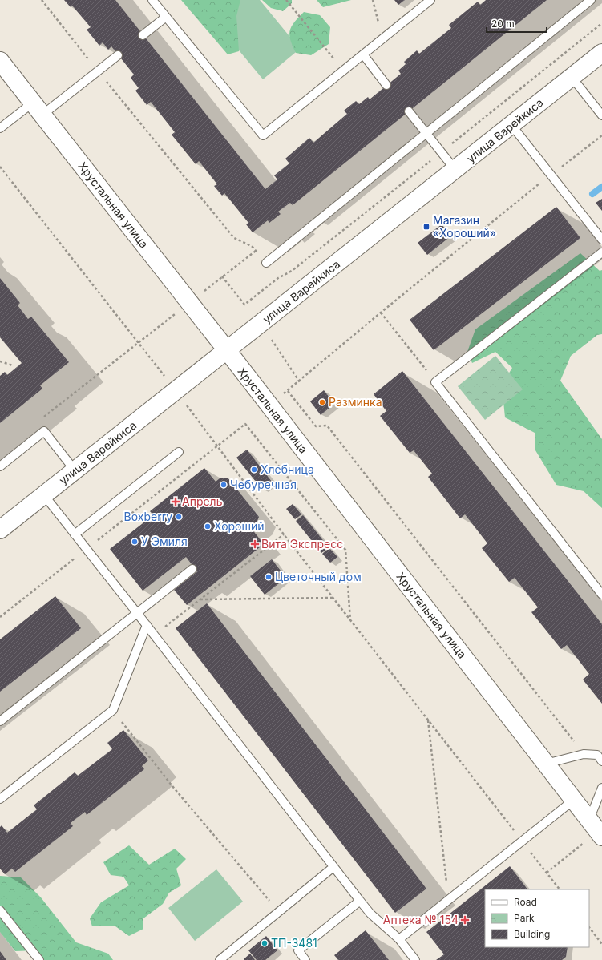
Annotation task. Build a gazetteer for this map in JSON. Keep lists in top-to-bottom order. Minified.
{"streets":{"main road":["улица Варейкиса","Хрустальная улица"]},"crossings":[["улица Варейкиса","Хрустальная улица"]],"places":{"transit":["Магазин «Хороший»"],"other":["Разминка","Хлебница","Чебуречная","Boxberry","Хороший","У Эмиля","Цветочный дом","ТП-3481"],"health":["Апрель","Вита Экспресс","Аптека № 154"]},"legend":["Road","Park","Building"],"scale_bar":"20 m"}
